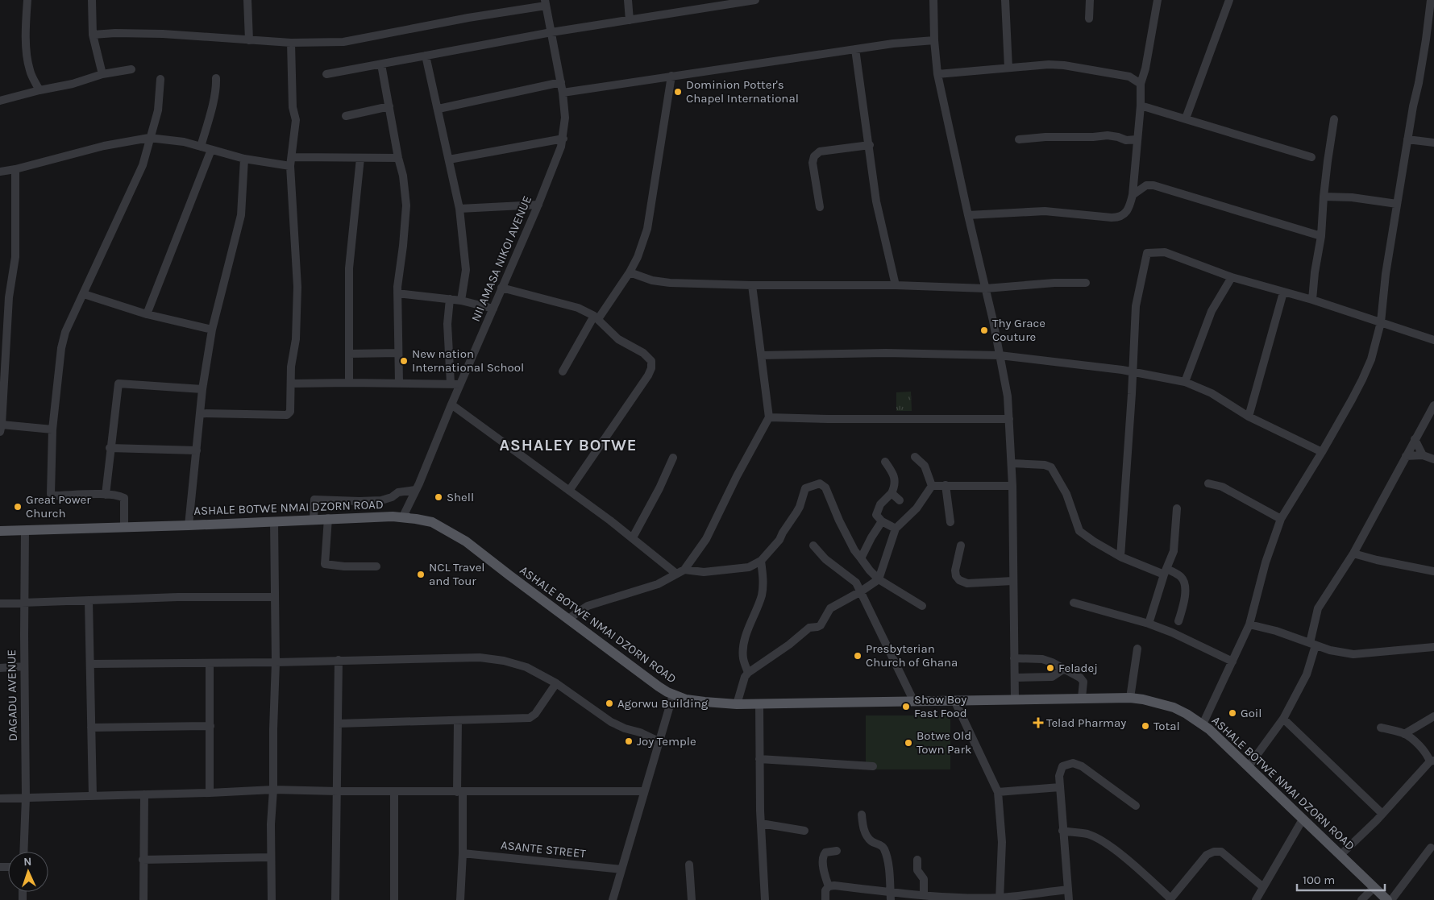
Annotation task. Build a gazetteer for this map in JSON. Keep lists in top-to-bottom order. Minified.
{"streets":{"main road":["ASHALE BOTWE NMAI DZORN ROAD"],"street":["NII AMASA NIKOI AVENUE","DAGADU AVENUE","ASANTE STREET"]},"crossings":[["NII AMASA NIKOI AVENUE","ASHALE BOTWE NMAI DZORN ROAD"],["ASHALE BOTWE NMAI DZORN ROAD","DAGADU AVENUE"]],"districts":["ASHALEY BOTWE"],"places":{"other":["Dominion Potter's Chapel International","Thy Grace Couture","New nation International School","Shell","Great Power Church","NCL Travel and Tour","Presbyterian Church of Ghana","Feladej","Agorwu Building","Show Boy Fast Food","Goil","Total","Joy Temple","Botwe Old Town Park"],"health":["Telad Pharmay"]},"scale_bar":"100 m","north":"top"}
